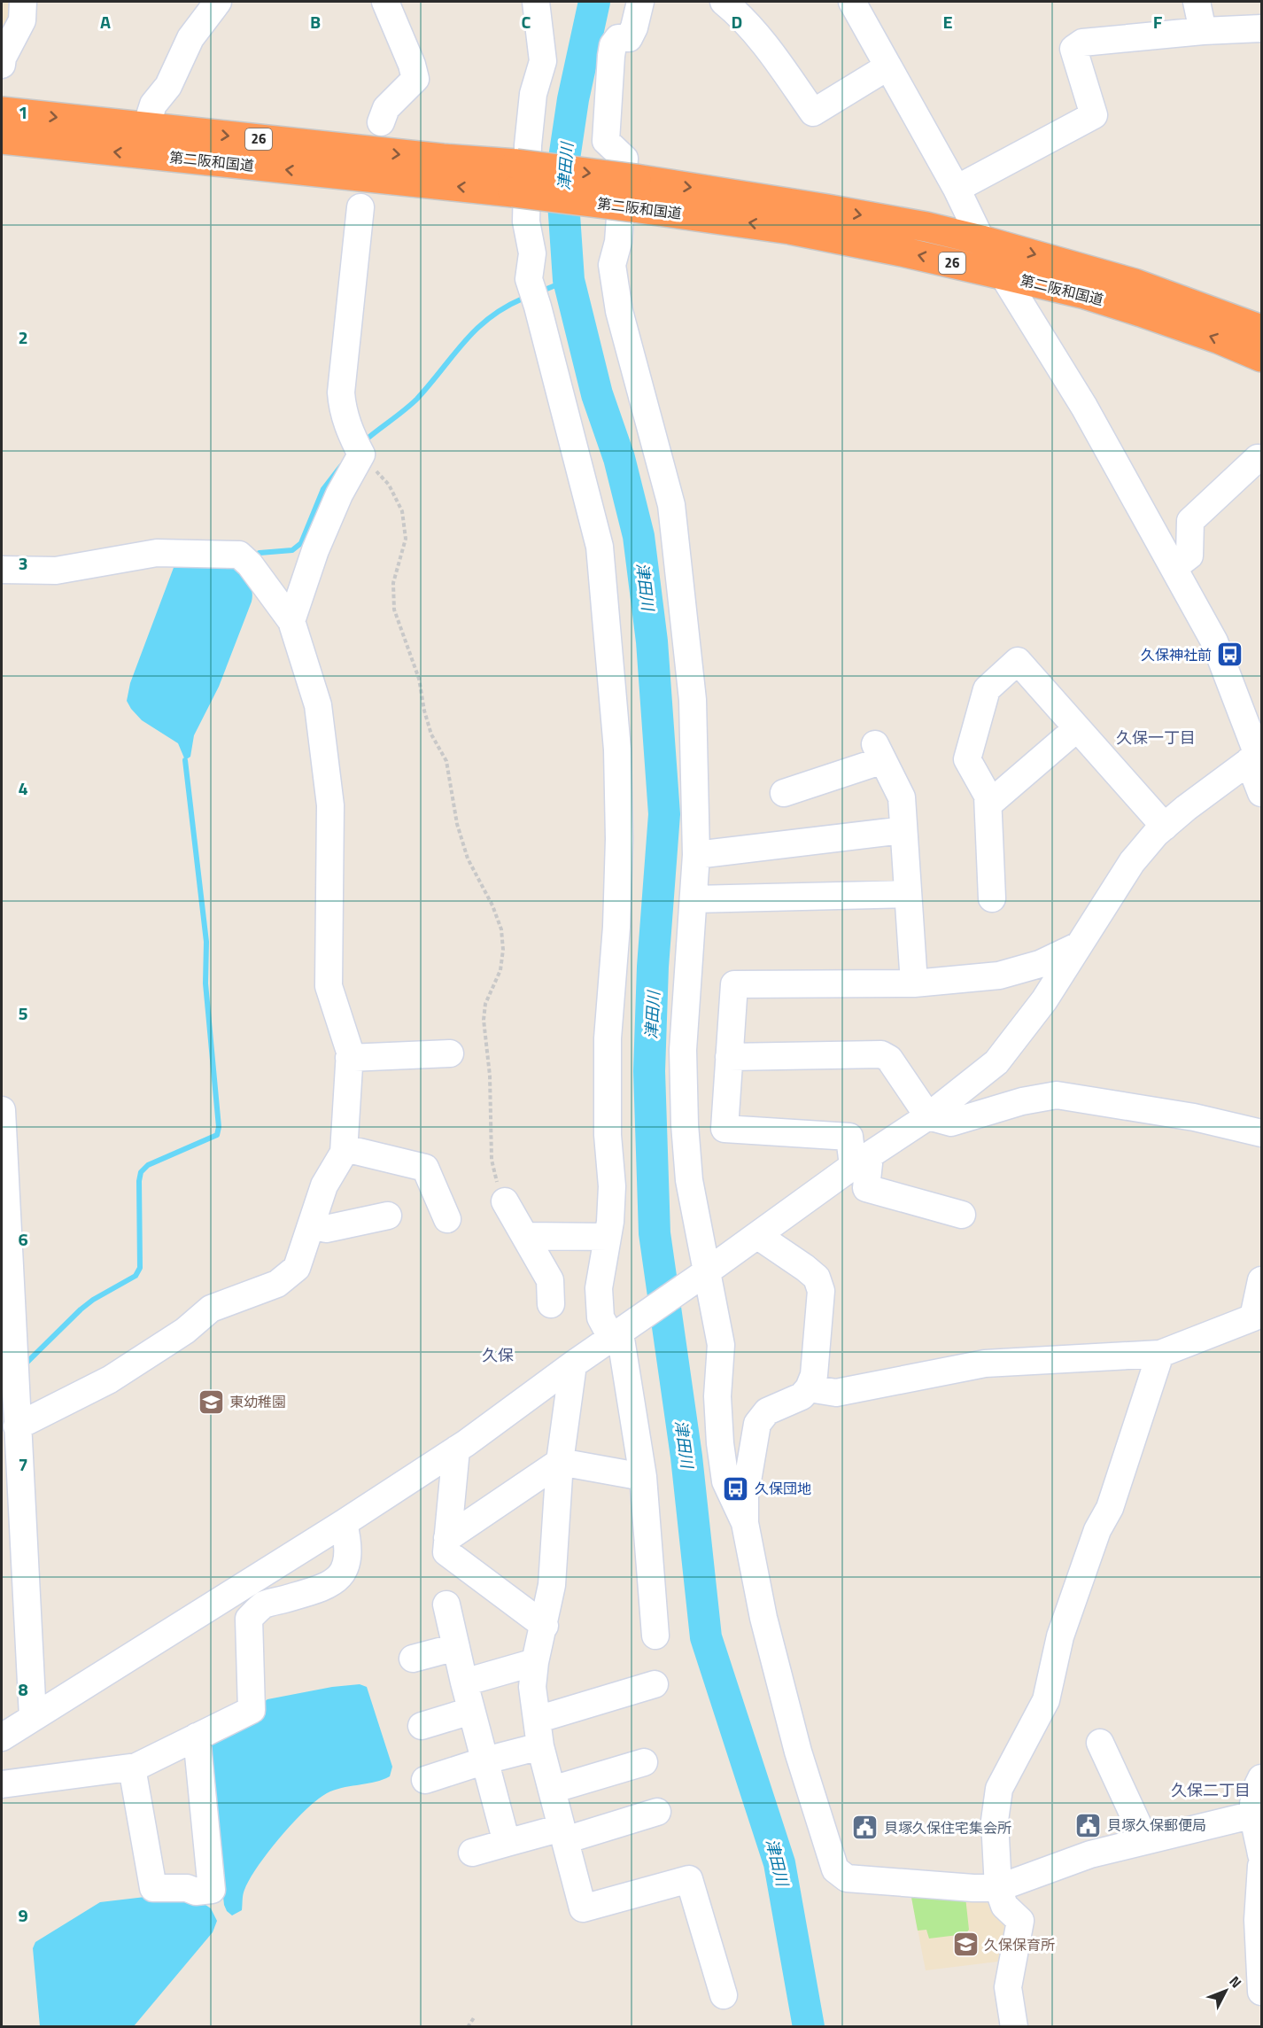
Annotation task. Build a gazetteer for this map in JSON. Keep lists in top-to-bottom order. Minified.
{"streets":{"highway":["26","第二阪和国道"]},"districts":["久保一丁目","久保","久保二丁目"],"water":["津田川"],"places":{"bus stop":["久保神社前","久保団地"],"school or university":["東幼稚園","久保保育所"],"public building":["貝塚久保郵便局","貝塚久保住宅集会所"]},"north":"top right","grid":{"columns":["A","B","C","D","E","F"],"rows":["1","2","3","4","5","6","7","8","9"]}}
